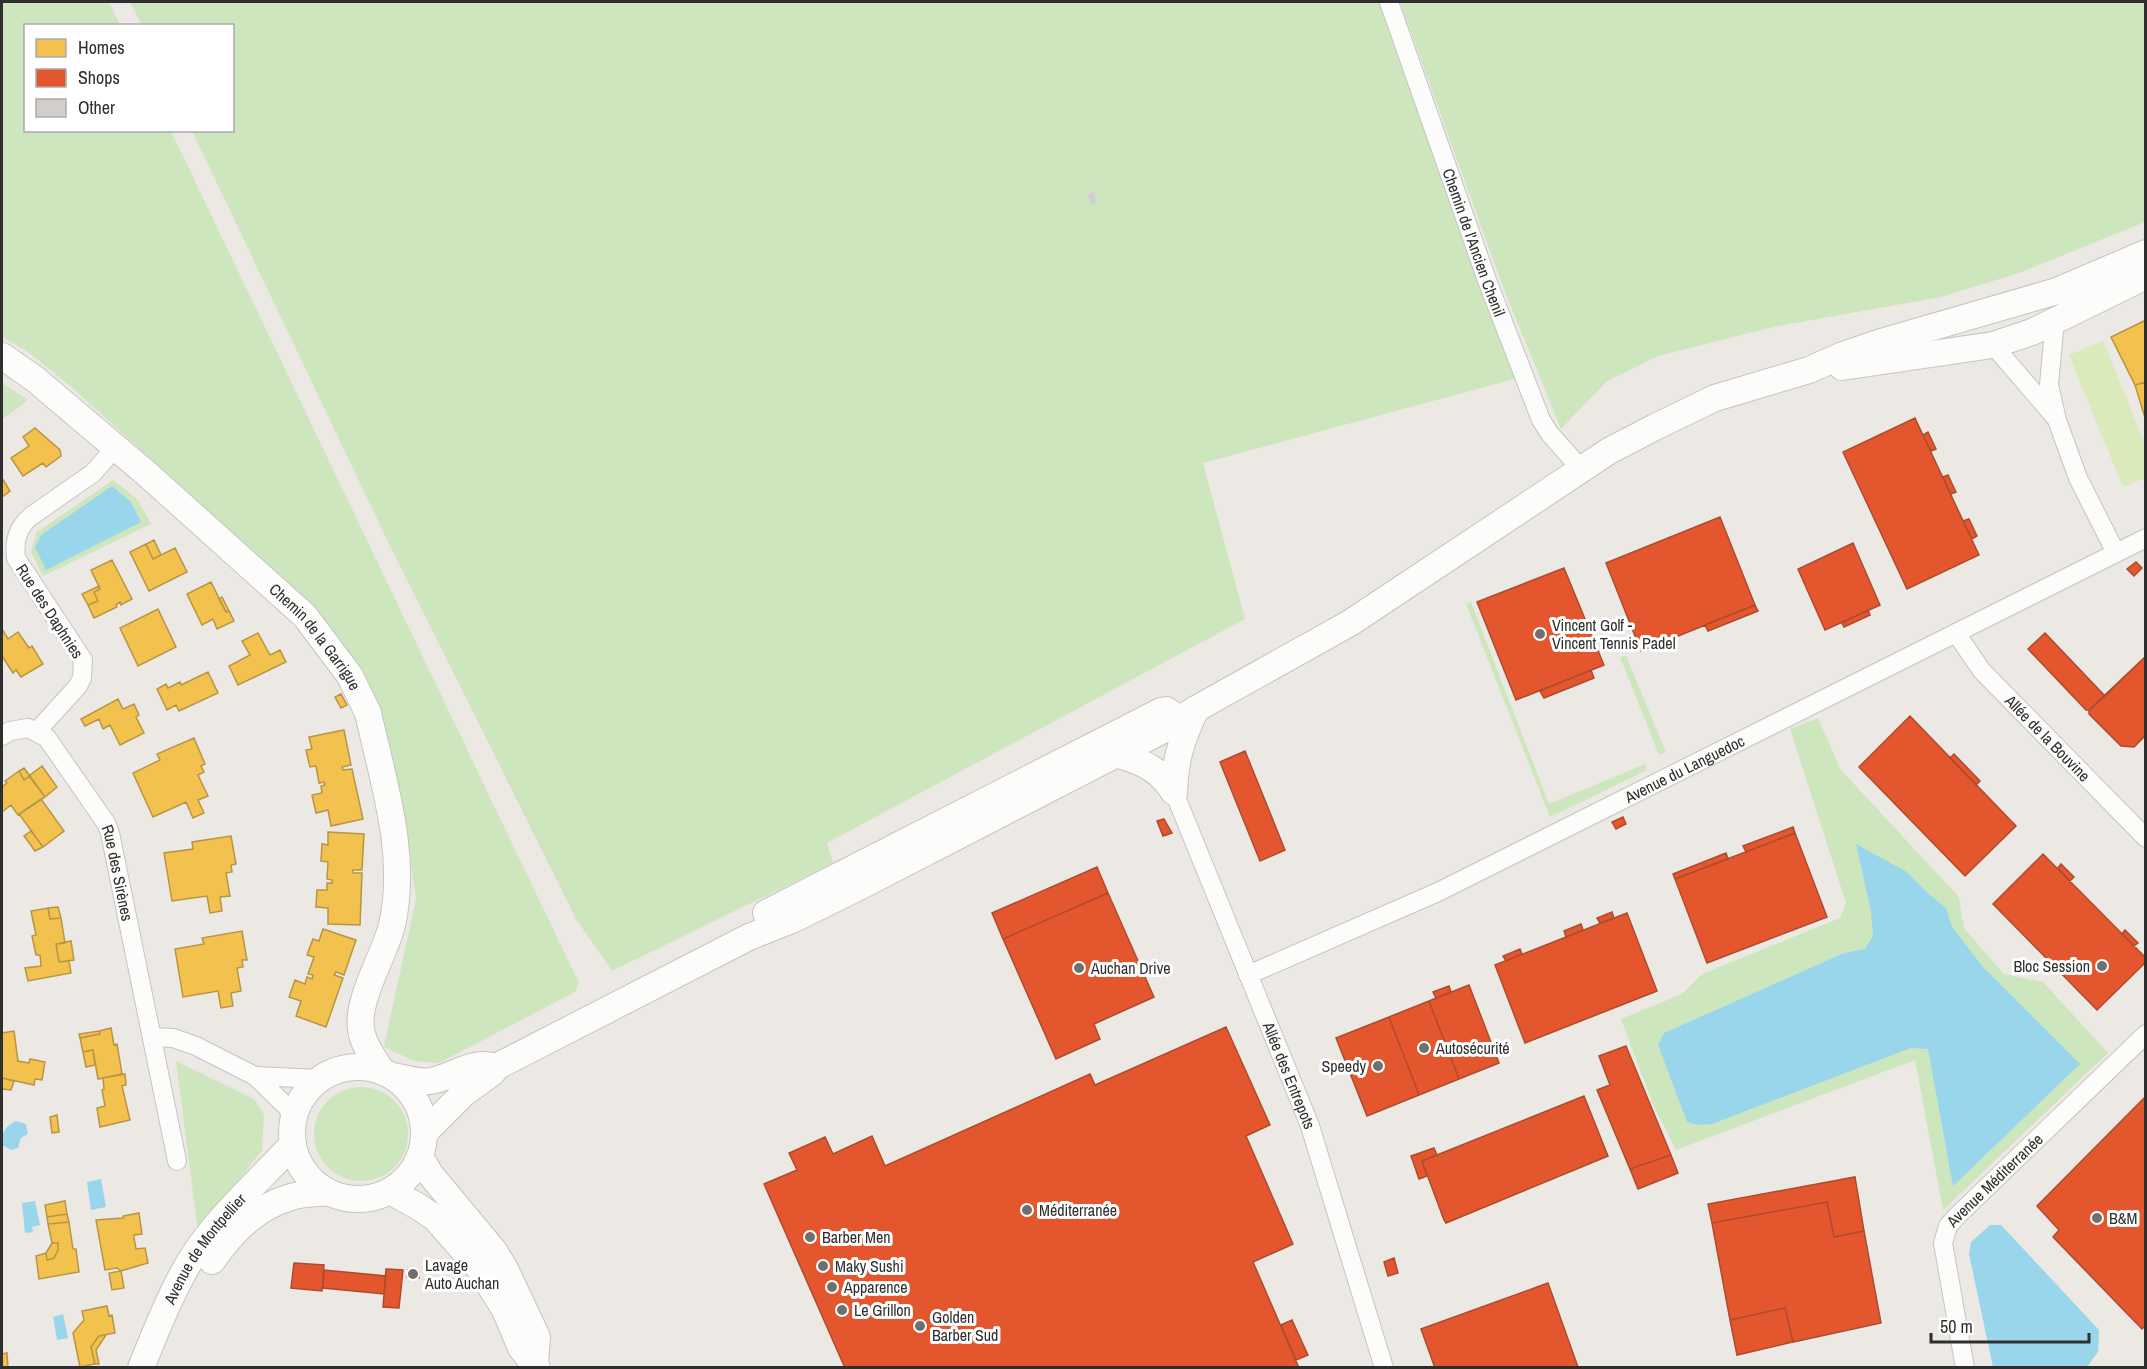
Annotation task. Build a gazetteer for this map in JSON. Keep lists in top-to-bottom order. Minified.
{"streets":{"street":["Chemin de l'Ancien Chenil","Rue des Daphnies","Chemin de la Garrigue","Allée de la Bouvine","Avenue du Languedoc","Rue des Sirènes","Allée des Entrepots","Avenue Méditerranée","Avenue de Montpellier"]},"crossings":[["Rue des Daphnies","Chemin de la Garrigue"],["Rue des Daphnies","Rue des Sirènes"],["Chemin de la Garrigue","Avenue de Montpellier"],["Allée de la Bouvine","Avenue du Languedoc"],["Avenue du Languedoc","Allée des Entrepots"]],"places":["Vincent Golf - Vincent Tennis Padel","Bloc Session","Auchan Drive","Autosécurité","Speedy","Méditerranée","B&M","Barber Men","Maky Sushi","Lavage Auto Auchan","Apparence","Le Grillon","Golden Barber Sud"],"legend":["Homes","Shops","Other"],"scale_bar":"50 m"}
